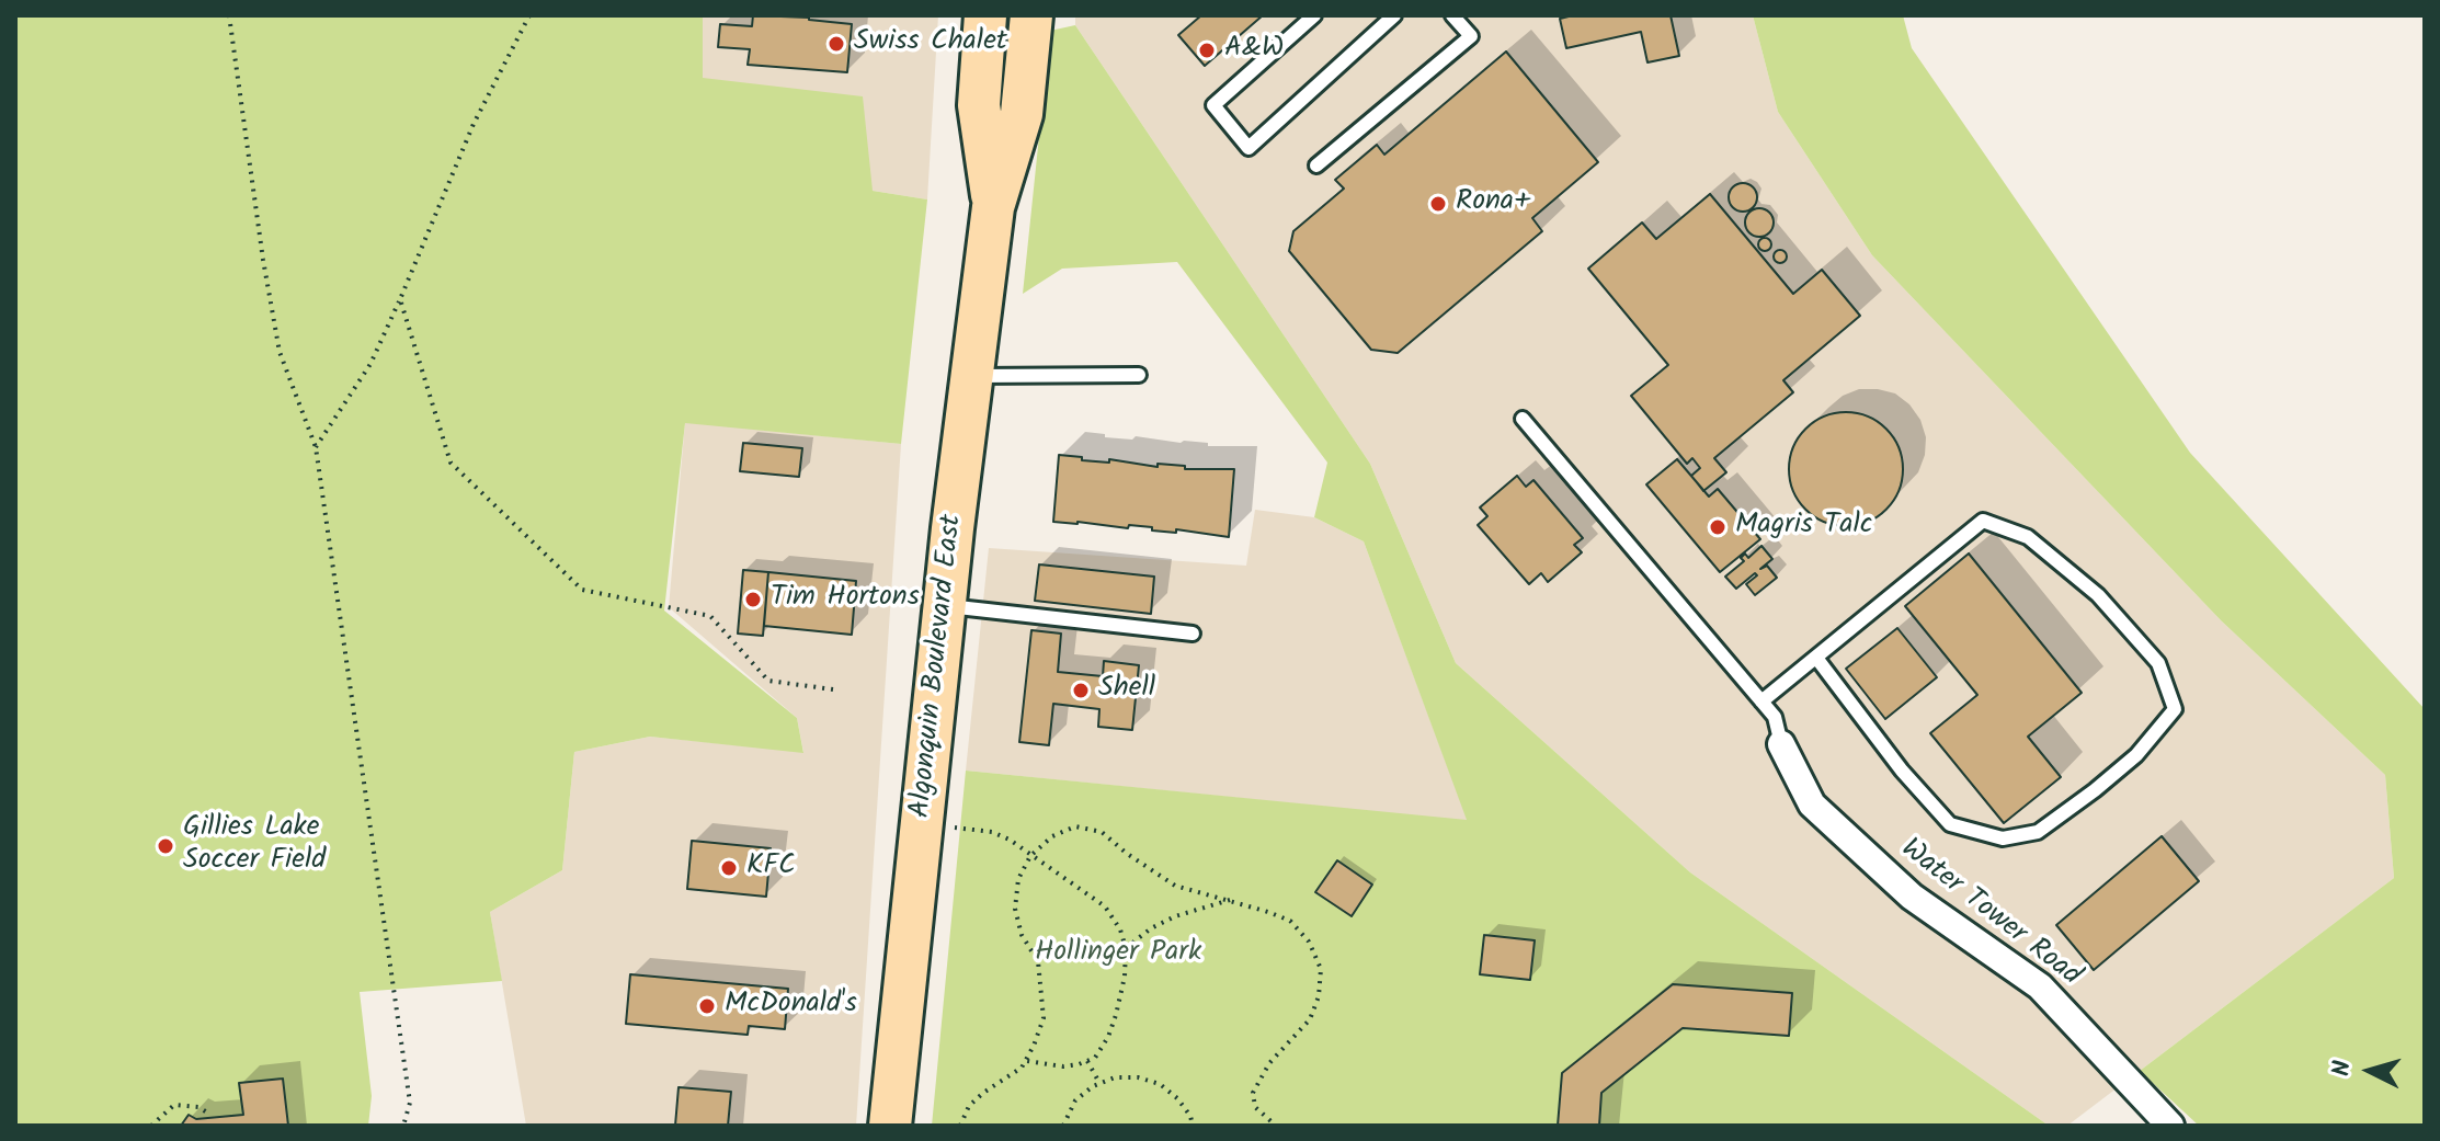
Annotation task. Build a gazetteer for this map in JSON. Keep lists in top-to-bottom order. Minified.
{"streets":{"main road":["Algonquin Boulevard East"],"street":["Water Tower Road"]},"parks":["Hollinger Park"],"places":["Swiss Chalet","A&W","Rona+","Magris Talc","Tim Hortons","Shell","Gillies Lake Soccer Field","KFC","McDonald's"],"north":"left"}
